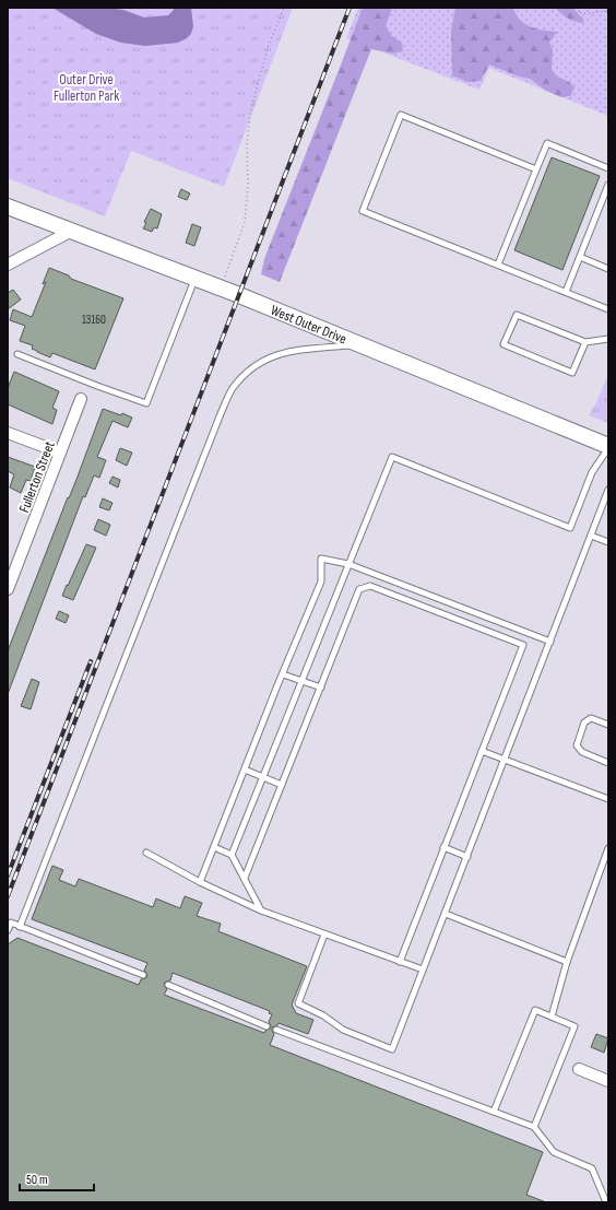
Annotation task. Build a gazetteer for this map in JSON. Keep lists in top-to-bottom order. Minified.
{"streets":{"main road":["West Outer Drive"],"street":["Fullerton Street"]},"parks":["Outer Drive Fullerton Park"],"house_numbers":["13160"],"scale_bar":"50 m"}
